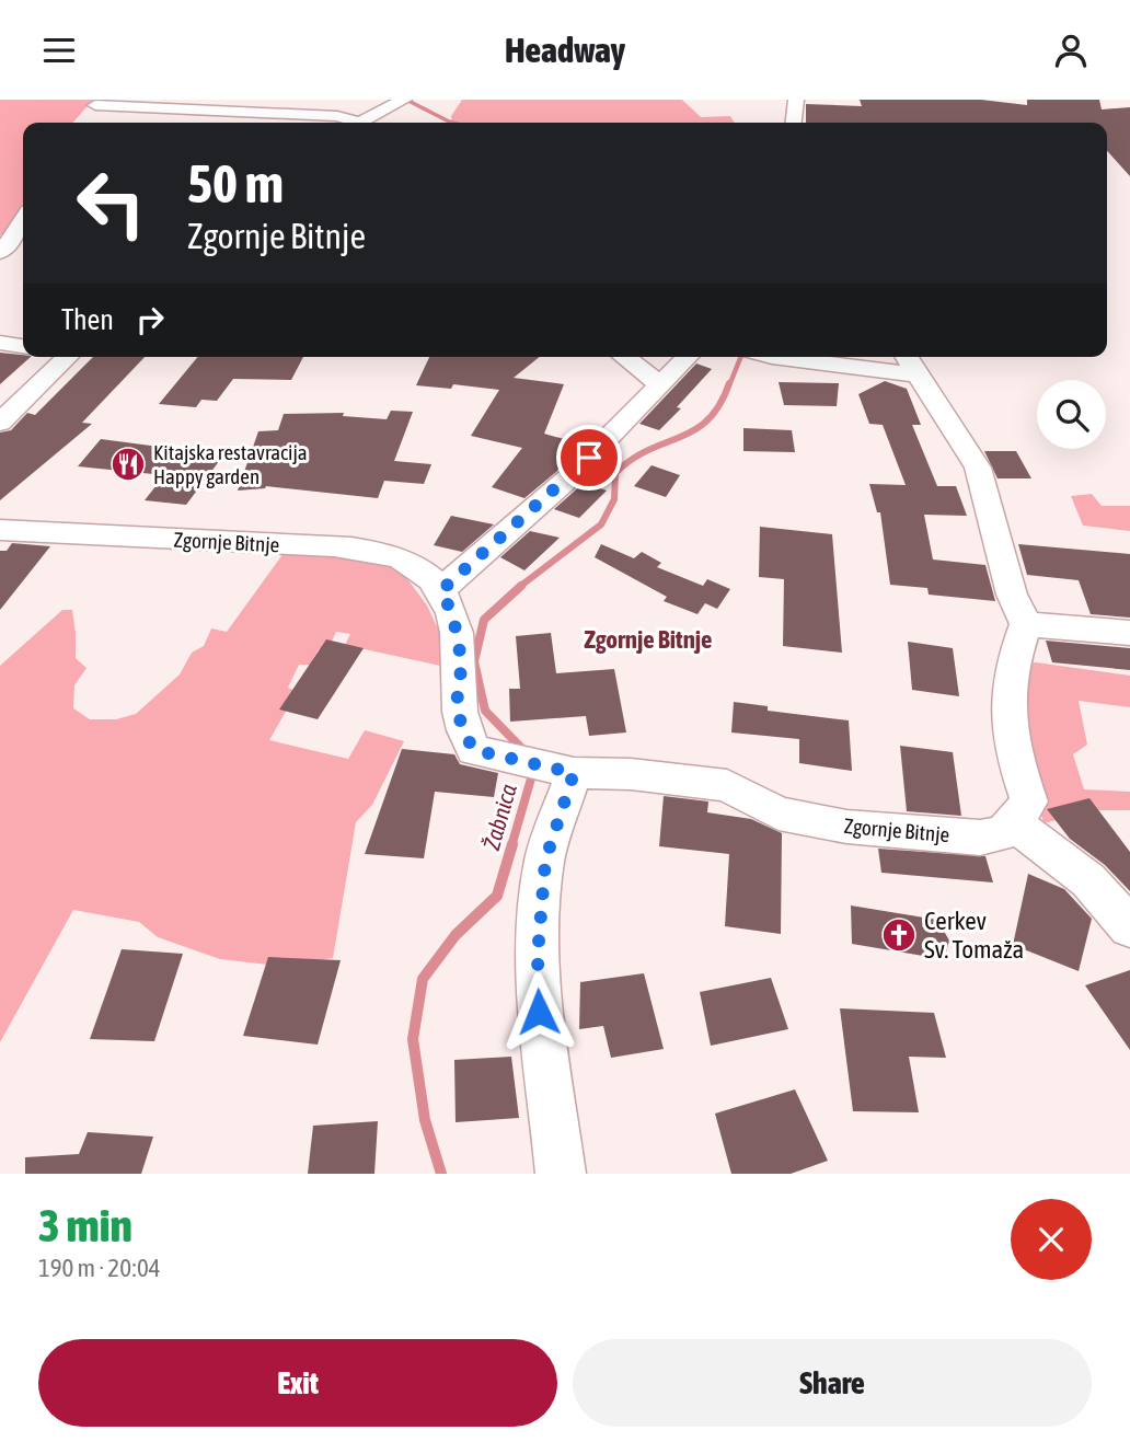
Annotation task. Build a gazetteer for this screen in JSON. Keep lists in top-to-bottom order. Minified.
{"streets":{"street":["Zgornje Bitnje"]},"districts":["Zgornje Bitnje"],"water":["Žabnica"],"places":{"restaurant":["Kitajska restavracija Happy garden"],"church":["Cerkev Sv. Tomaža"]},"page":{"header":"Headway","turn":["50 m","Zgornje Bitnje"],"then":"Then","heading":["3 min","190 m · 20:04"],"buttons":["Exit","Share"]}}
